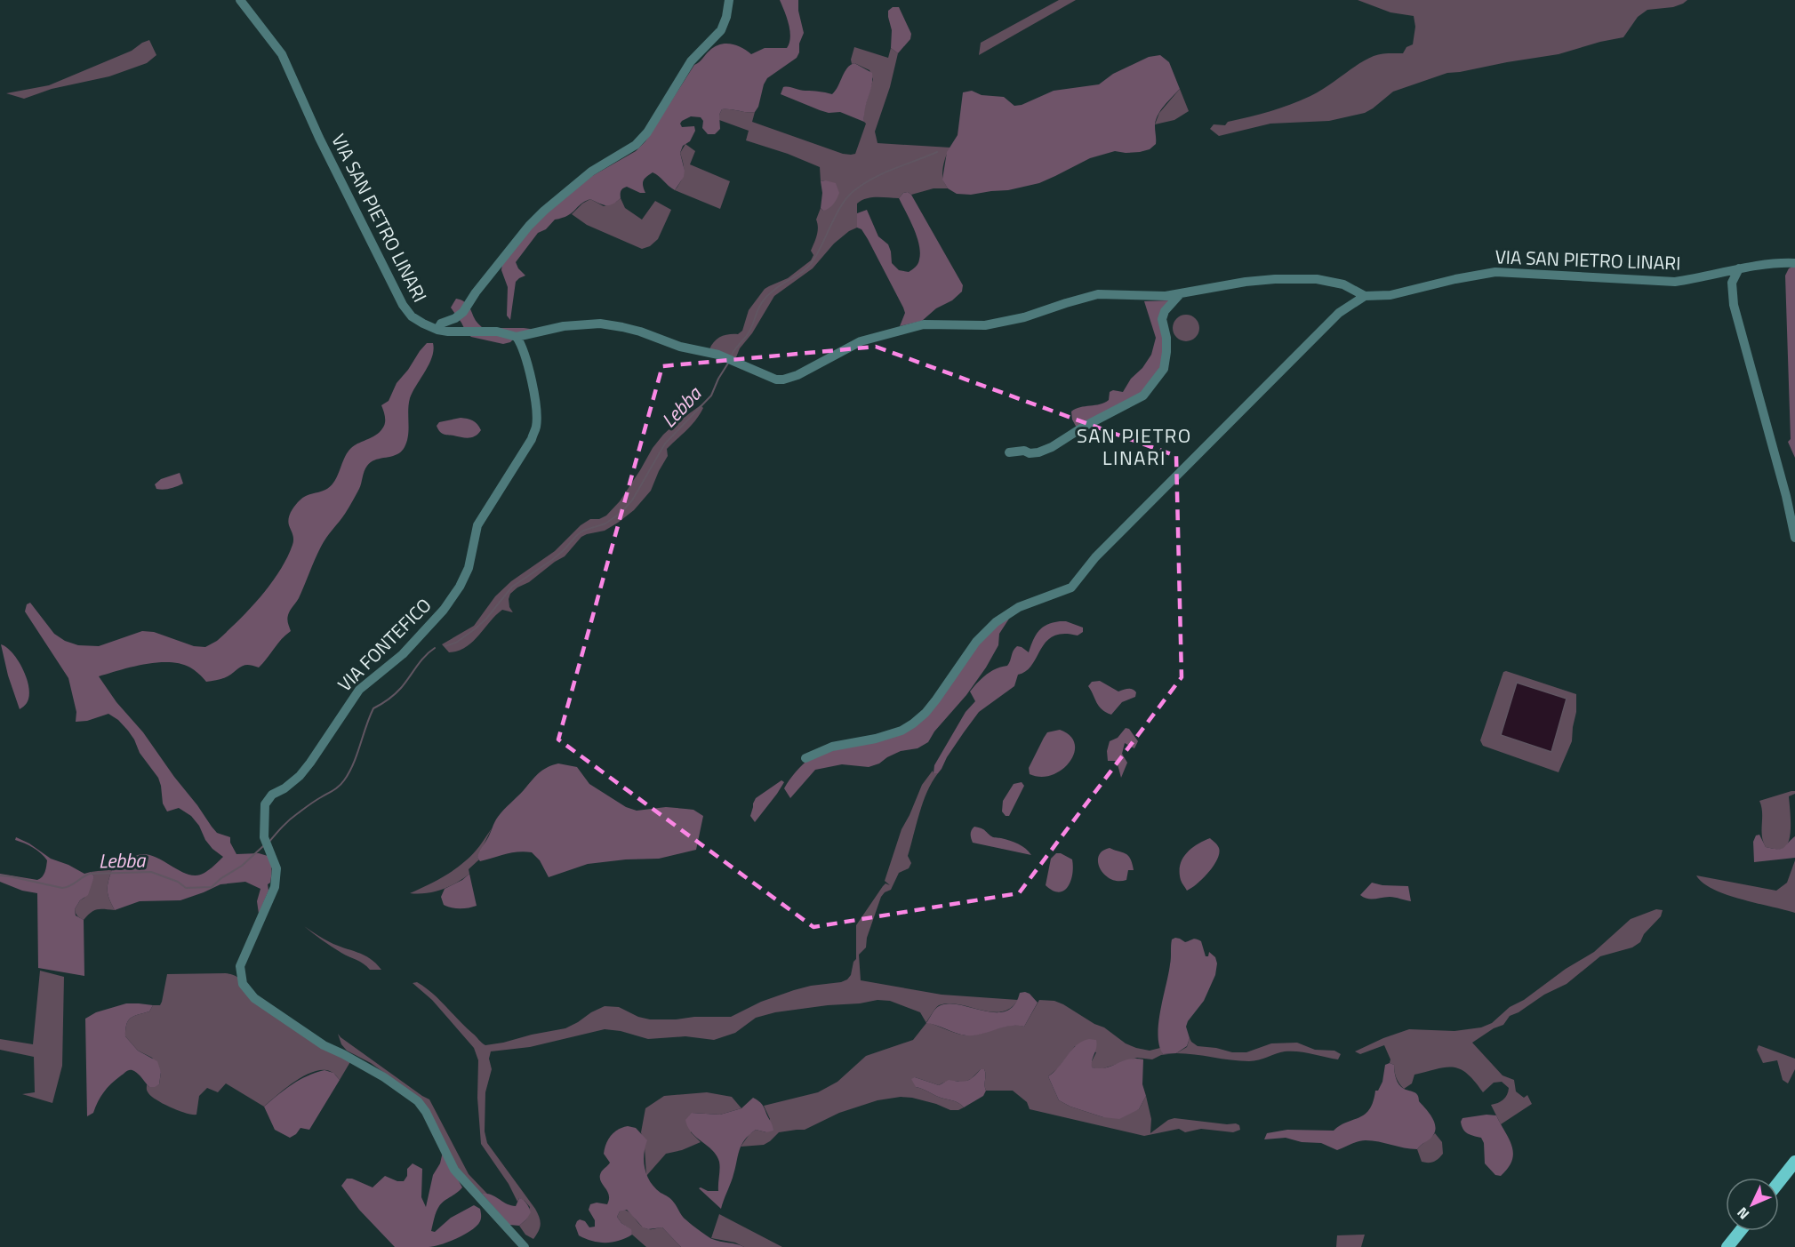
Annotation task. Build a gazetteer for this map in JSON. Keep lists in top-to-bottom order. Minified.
{"streets":{"street":["VIA SAN PIETRO LINARI","VIA FONTEFICO"]},"crossings":[["VIA SAN PIETRO LINARI","VIA FONTEFICO"]],"districts":["SAN PIETRO LINARI"],"water":["Lebba"],"north":"bottom left"}
